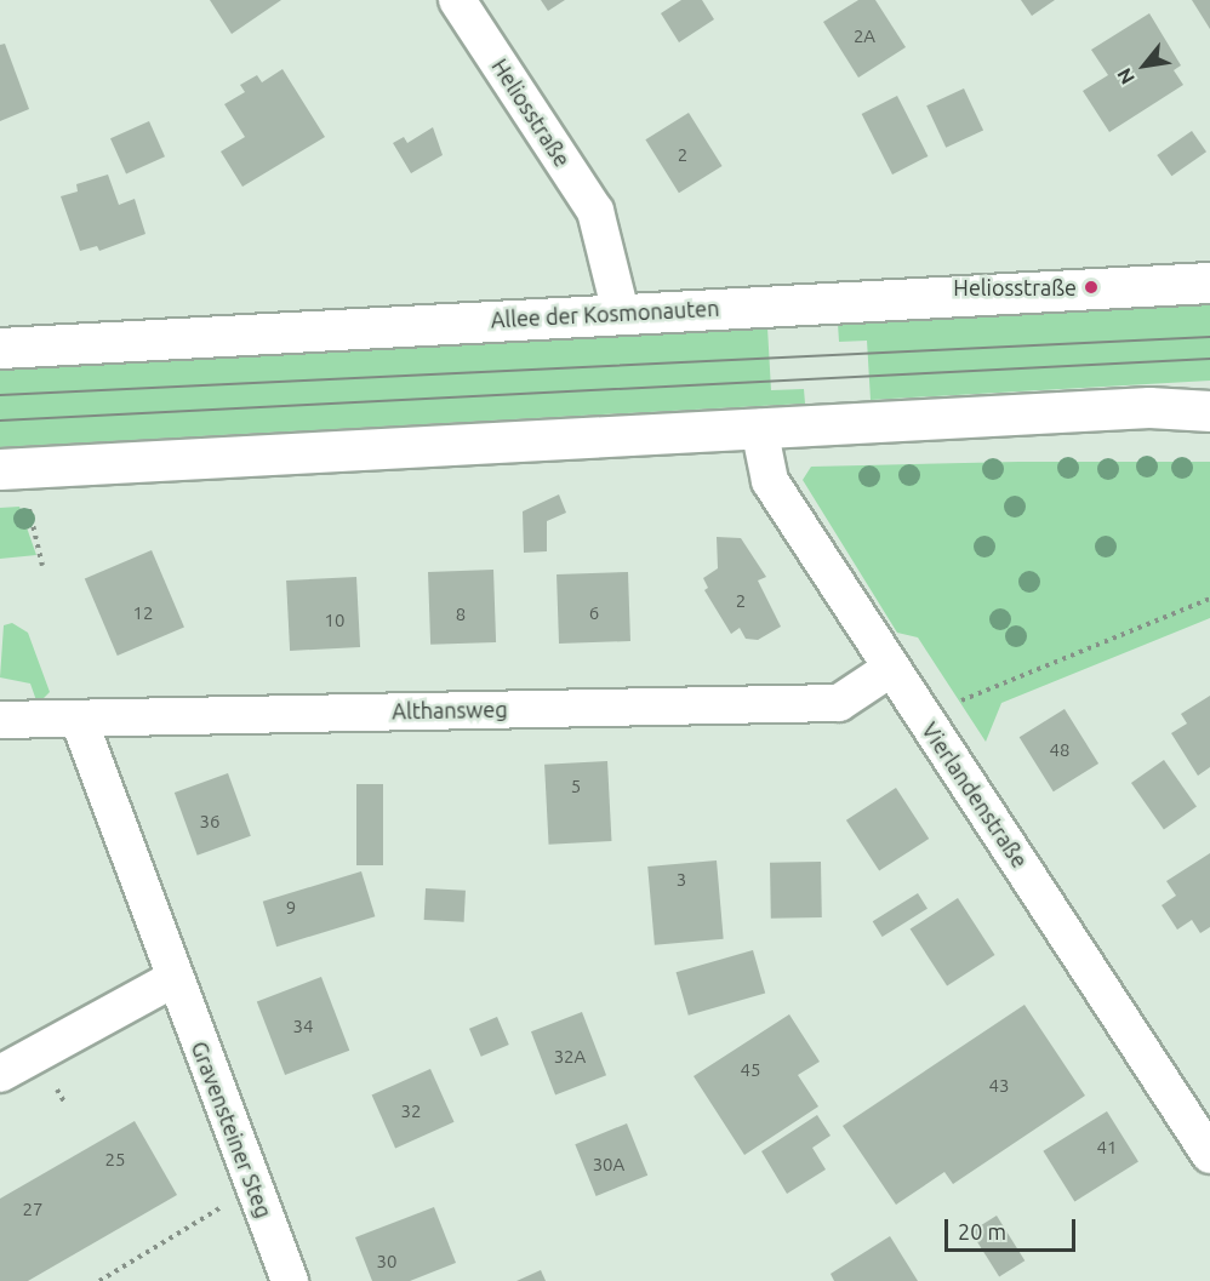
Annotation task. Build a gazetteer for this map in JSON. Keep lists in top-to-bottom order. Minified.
{"streets":{"main road":["Allee der Kosmonauten"],"street":["Heliosstraße","Althansweg","Vierlandenstraße","Gravensteiner Steg"]},"crossings":[["Heliosstraße","Allee der Kosmonauten"],["Althansweg","Vierlandenstraße"],["Althansweg","Gravensteiner Steg"]],"places":["Heliosstraße"],"house_numbers":["2A","2","2","12","6","8","10","48","5","36","3","9","34","32A","45","43","32","41","25","30A","27","30"],"scale_bar":"20 m","north":"bottom left"}
